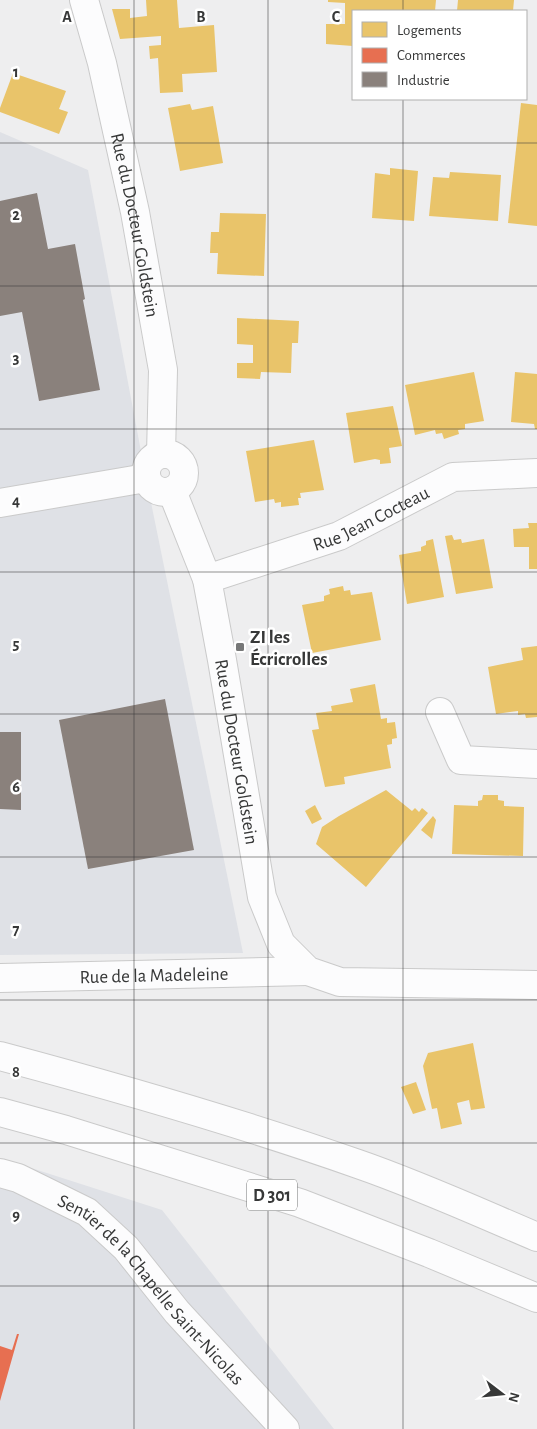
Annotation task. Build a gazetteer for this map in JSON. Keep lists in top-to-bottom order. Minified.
{"streets":{"street":["Rue du Docteur Goldstein","Rue Jean Cocteau","Rue de la Madeleine","D 301","Sentier de la Chapelle Saint-Nicolas"]},"crossings":[["Rue du Docteur Goldstein","Rue Jean Cocteau"],["Rue du Docteur Goldstein","Rue de la Madeleine"]],"places":{"transit":["ZI les Écricrolles"]},"legend":["Logements","Commerces","Industrie"],"north":"right","grid":{"columns":["A","B","C"],"rows":["1","2","3","4","5","6","7","8","9"]}}
